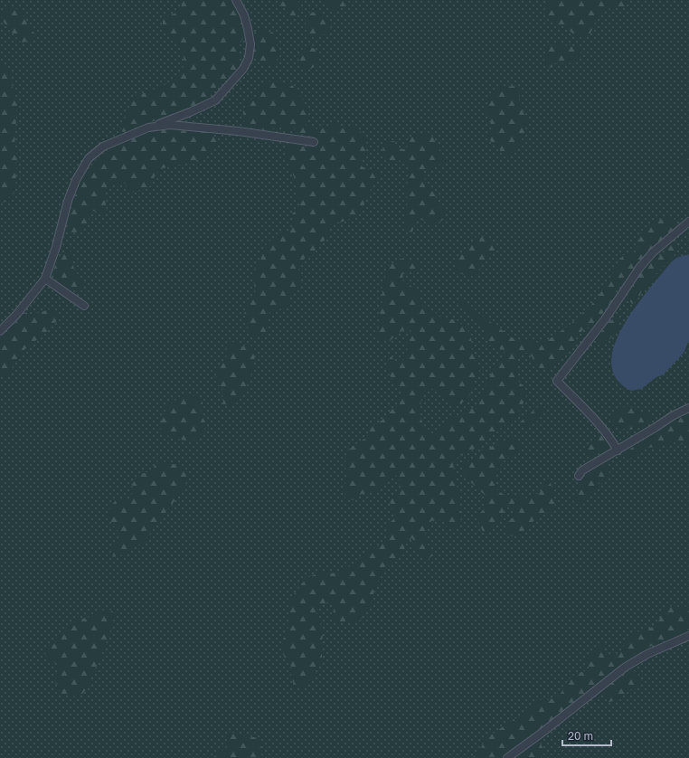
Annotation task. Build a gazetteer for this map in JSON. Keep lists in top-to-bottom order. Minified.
{"scale_bar":"20 m"}
